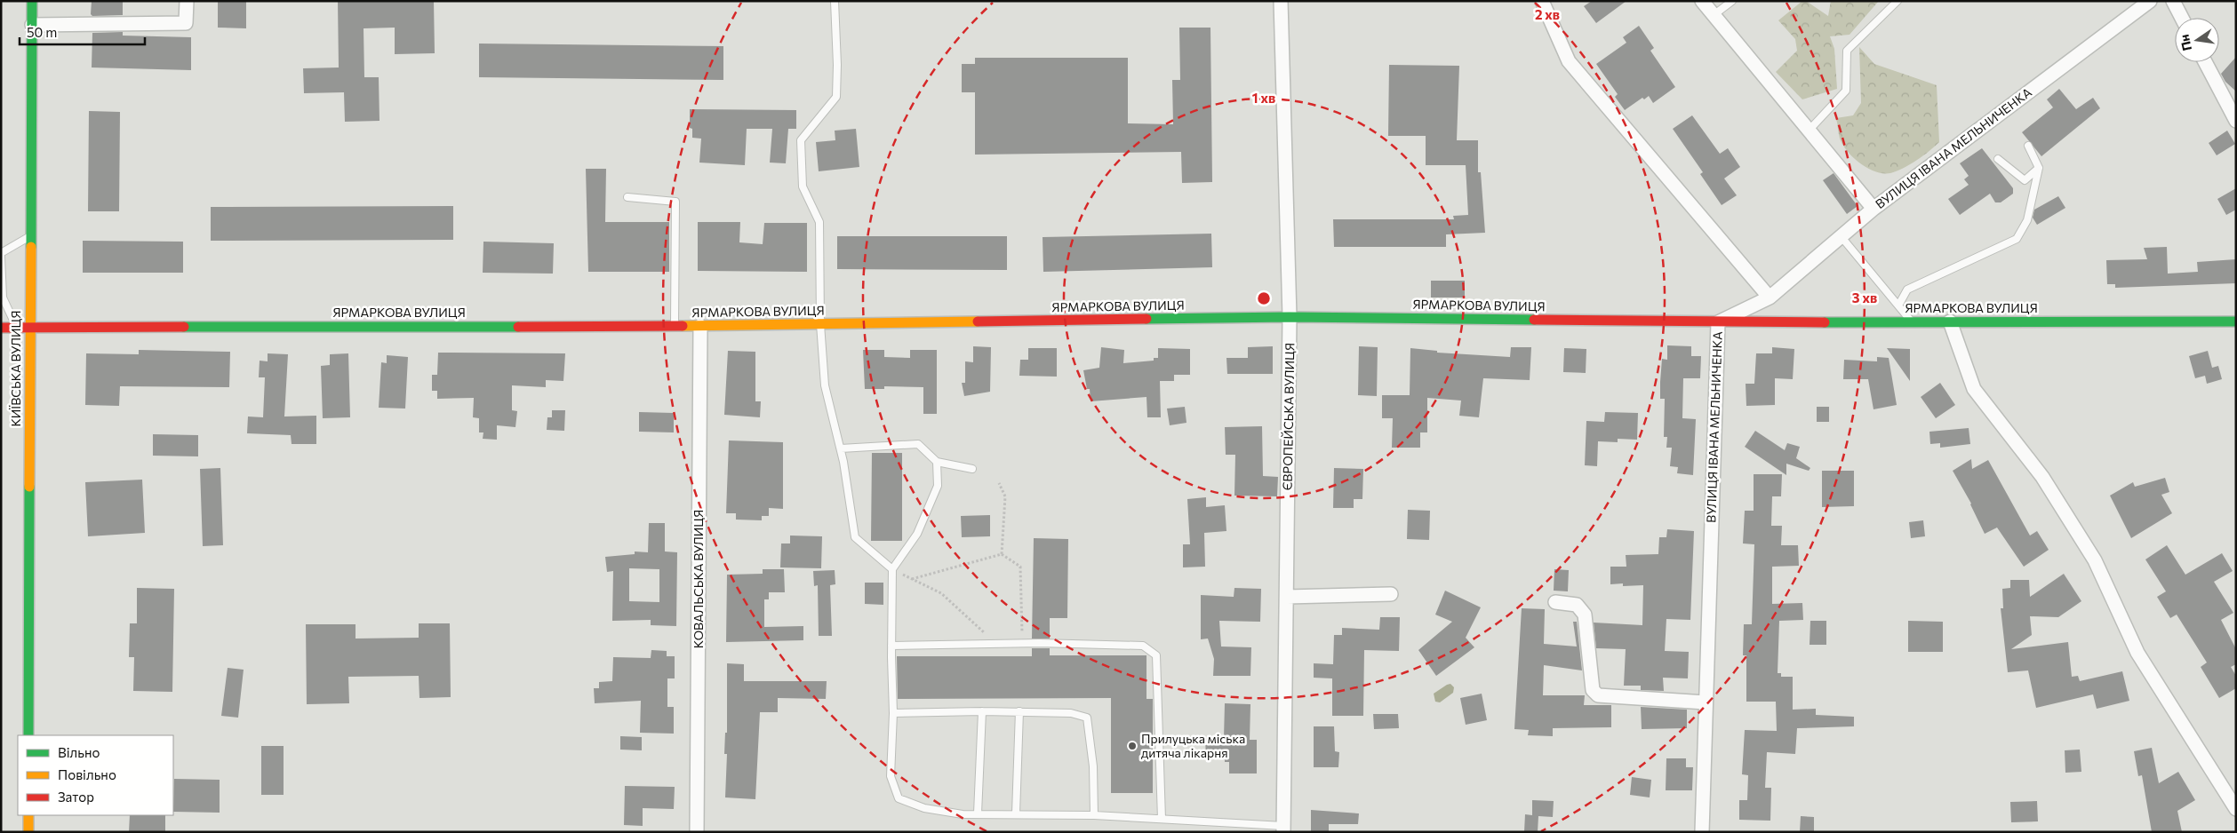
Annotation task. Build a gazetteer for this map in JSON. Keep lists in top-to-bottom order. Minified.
{"streets":{"street":["ВУЛИЦЯ ІВАНА МЕЛЬНИЧЕНКА","ЯРМАРКОВА ВУЛИЦЯ","КИЇВСЬКА ВУЛИЦЯ","ЄВРОПЕЙСЬКА ВУЛИЦЯ","КОВАЛЬСЬКА ВУЛИЦЯ"]},"crossings":[["ВУЛИЦЯ ІВАНА МЕЛЬНИЧЕНКА","ЯРМАРКОВА ВУЛИЦЯ"],["ЯРМАРКОВА ВУЛИЦЯ","КИЇВСЬКА ВУЛИЦЯ"],["ЯРМАРКОВА ВУЛИЦЯ","ЄВРОПЕЙСЬКА ВУЛИЦЯ"],["ЯРМАРКОВА ВУЛИЦЯ","КОВАЛЬСЬКА ВУЛИЦЯ"]],"places":["Прилуцька міська дитяча лікарня"],"legend":["Вільно","Повільно","Затор"],"scale_bar":"50 m","north":"left","rings":["2 хв","1 хв","3 хв"]}
